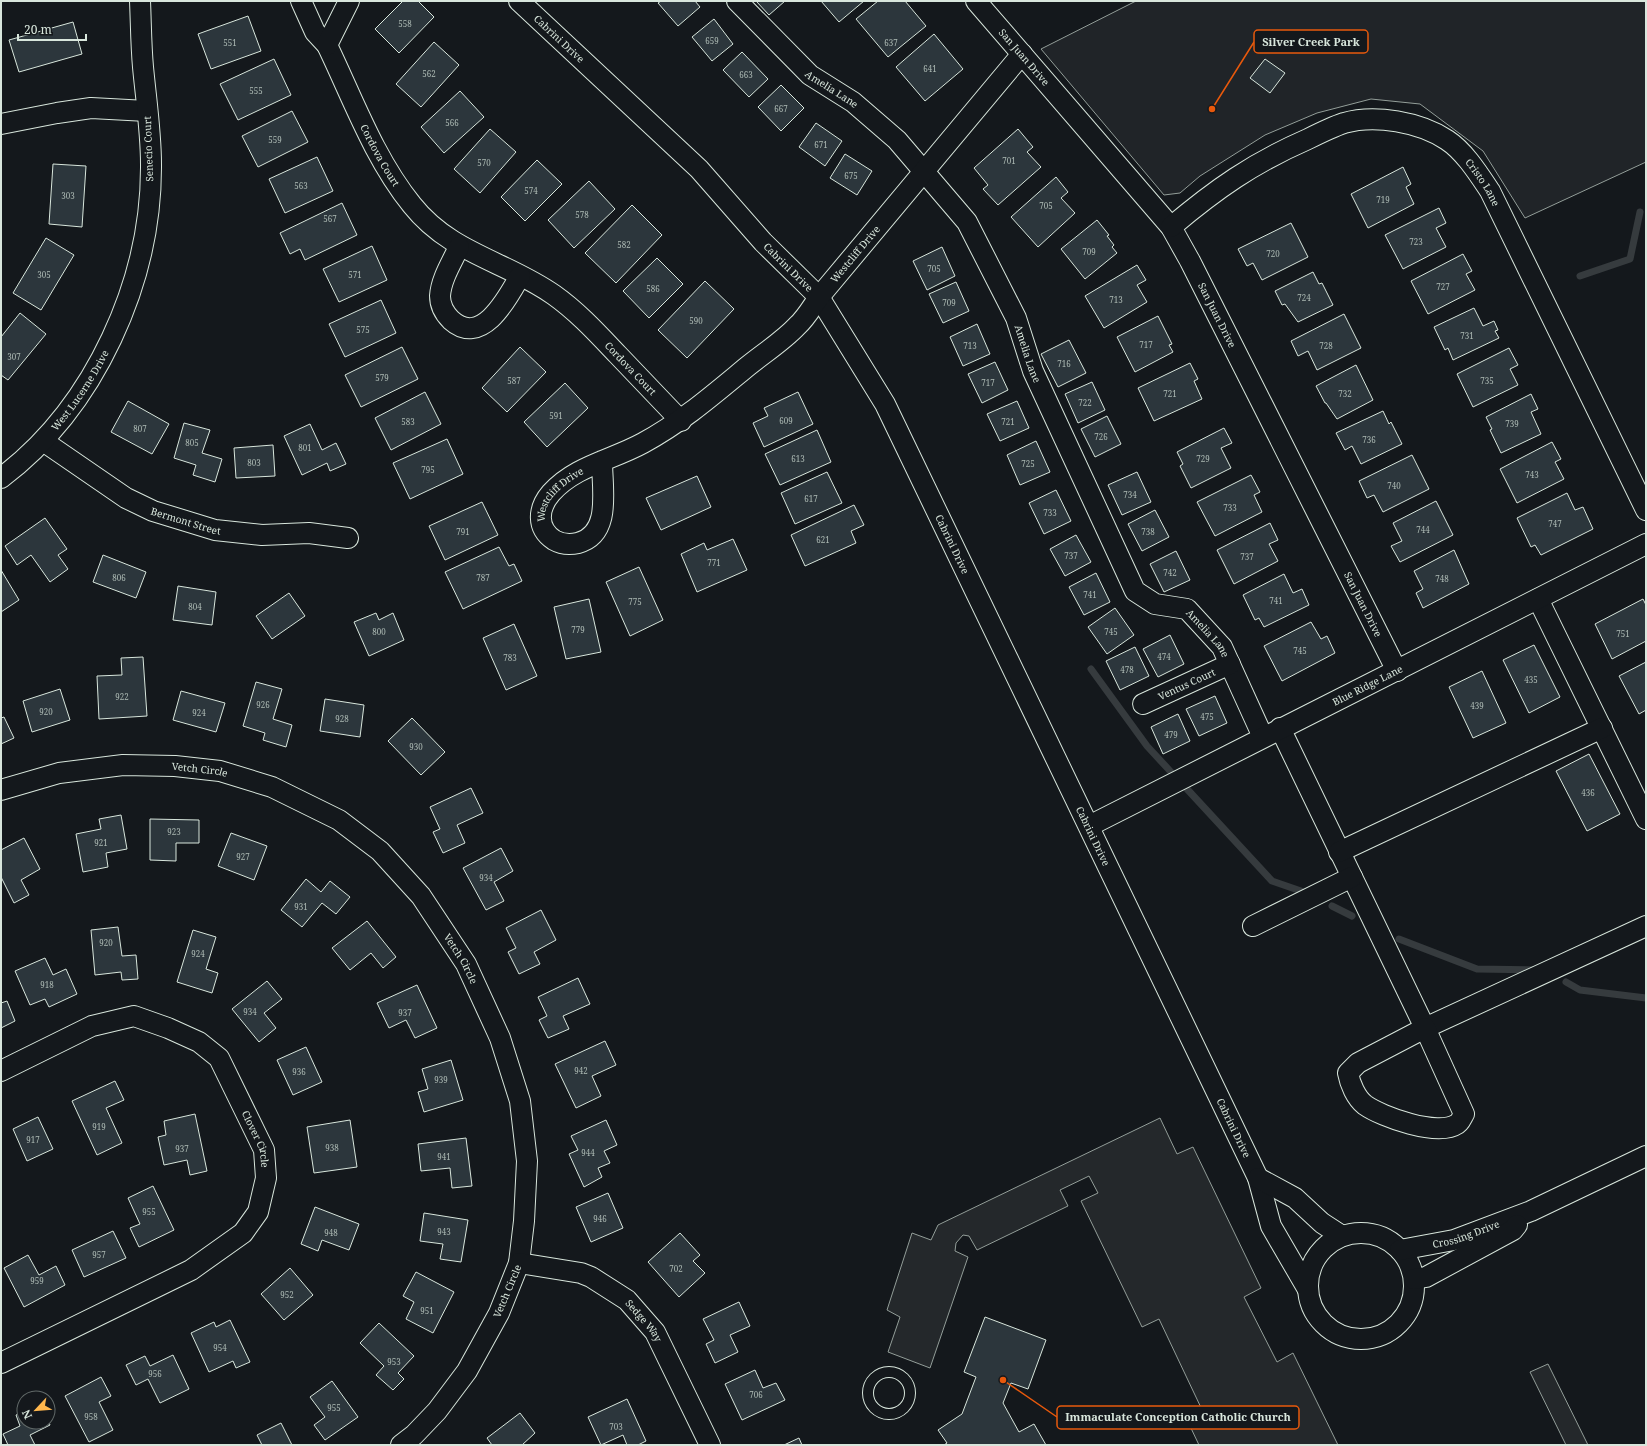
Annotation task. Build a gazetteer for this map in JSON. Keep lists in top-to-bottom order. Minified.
{"streets":{"street":["Cabrini Drive","San Juan Drive","Amelia Lane","Senecio Court","Cordova Court","Cristo Lane","Westcliff Drive","West Lucerne Drive","Bermont Street","Ventus Court","Blue Ridge Lane","Vetch Circle","Clover Circle","Crossing Drive","Sedge Way"]},"crossings":[["Cabrini Drive","Westcliff Drive"],["Cabrini Drive","Blue Ridge Lane"],["Cabrini Drive","Crossing Drive"],["San Juan Drive","Cristo Lane"],["San Juan Drive","Westcliff Drive"],["San Juan Drive","Blue Ridge Lane"],["Amelia Lane","Westcliff Drive"],["Amelia Lane","Ventus Court"],["Amelia Lane","Blue Ridge Lane"],["Senecio Court","West Lucerne Drive"],["Cordova Court","Westcliff Drive"],["West Lucerne Drive","Bermont Street"],["Vetch Circle","Sedge Way"]],"places":["Silver Creek Park","Immaculate Conception Catholic Church"],"house_numbers":["558","659","551","637","641","562","663","555","667","566","559","671","701","570","675","563","574","303","719","705","578","567","723","582","709","720","705","305","571","727","586","724","713","709","590","575","731","717","713","728","307","716","579","587","735","717","721","732","722","591","609","583","721","739","807","726","736","805","801","613","729","803","725","795","743","740","734","617","733","733","747","744","791","738","621","737","737","771","742","806","787","748","741","741","775","804","779","800","745","751","745","474","783","478","435","922","926","439","920","924","475","928","479","930","436","923","921","927","934","931","920","924","918","934","937","942","936","939","919","917","938","937","944","941","955","946","943","948","957","702","959","952","951","954","953","956","706","955","958","703"],"scale_bar":"20 m","north":"bottom left"}
